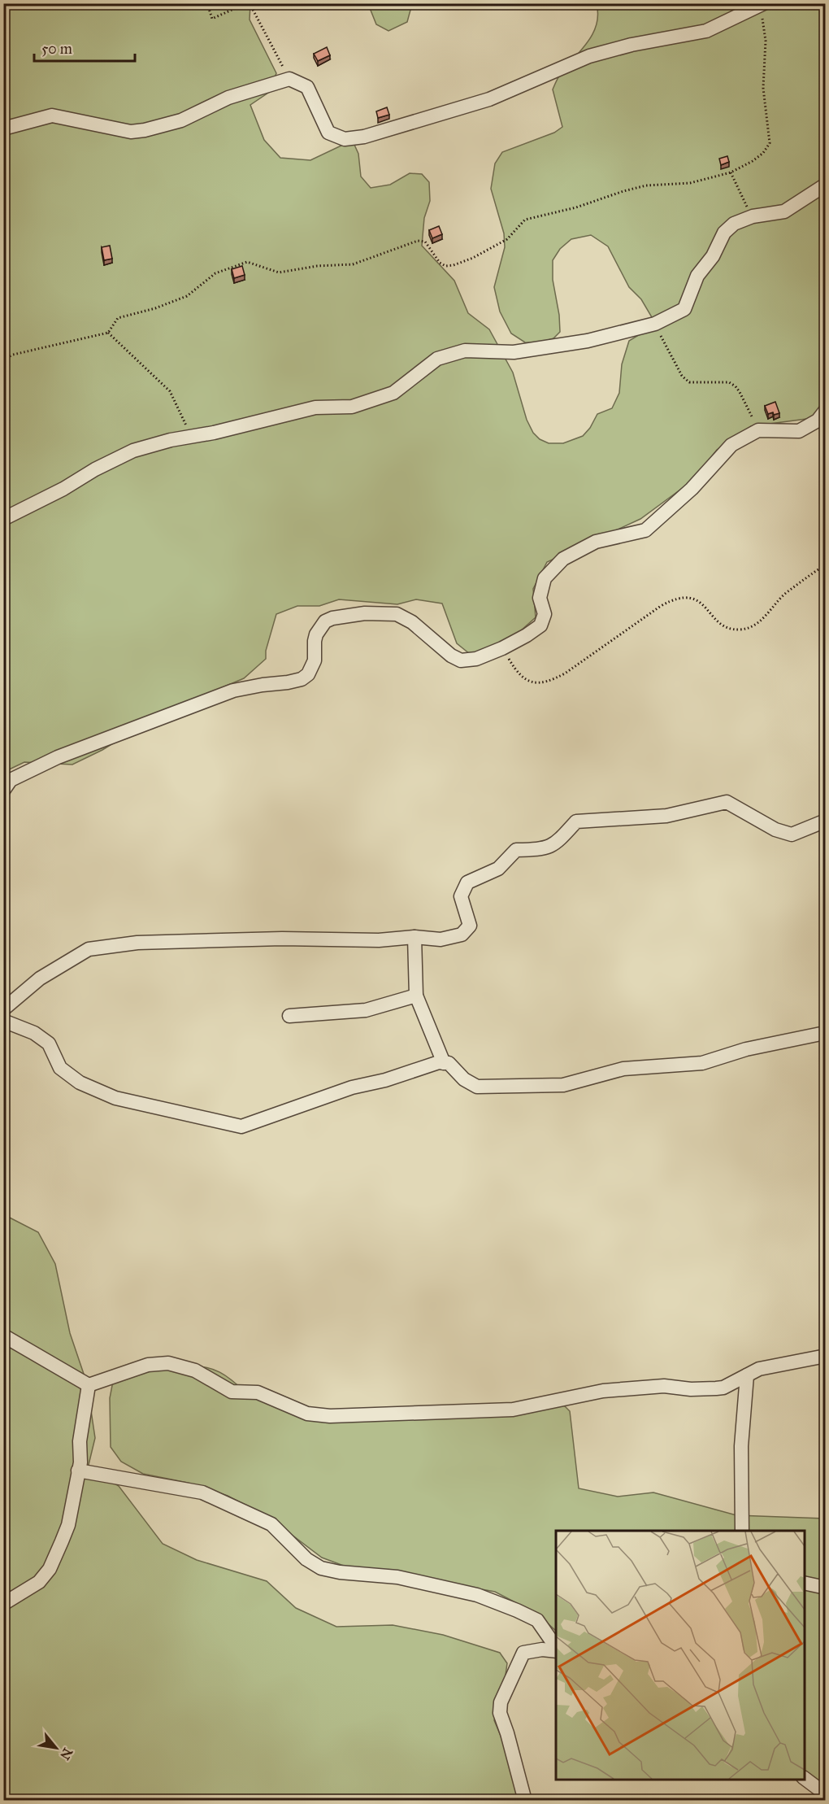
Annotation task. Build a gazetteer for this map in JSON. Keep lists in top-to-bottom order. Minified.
{"scale_bar":"50 m","north":"bottom right"}
